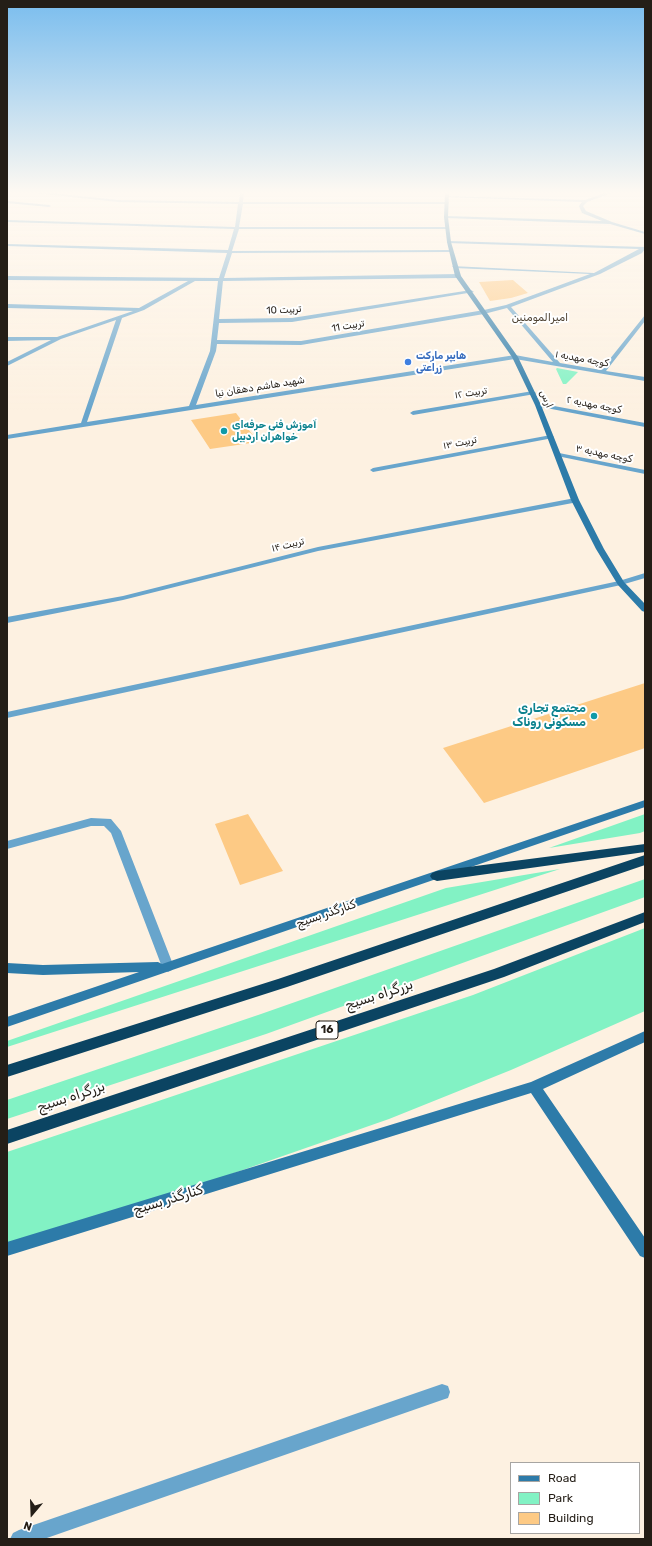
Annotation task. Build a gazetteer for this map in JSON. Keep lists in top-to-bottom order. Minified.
{"streets":{"highway":["بزرگراه بسیج","16"],"main road":["ارس","کنارگذر بسیج"],"street":["تربیت 10","تربیت 11","کوچه مهدیه ۱","شهید هاشم دهقان نیا","تربیت ۱۲","کوچه مهدیه ۲","تربیت ۱۳","کوچه مهدیه ۳","تربیت ۱۴"]},"crossings":[["تربیت 10","ارس"],["تربیت 11","ارس"],["کوچه مهدیه ۱","شهید هاشم دهقان نیا"],["کوچه مهدیه ۱","ارس"],["شهید هاشم دهقان نیا","ارس"],["تربیت ۱۲","ارس"],["ارس","کوچه مهدیه ۲"],["ارس","تربیت ۱۳"],["ارس","کوچه مهدیه ۳"],["ارس","تربیت ۱۴"]],"districts":["امیرالمومنین"],"places":["هایپر مارکت زراعتی","آموزش فنی حرفه‌ای خواهران اردبیل","مجتمع تجاری مسکونی روناک"],"legend":["Road","Park","Building"],"north":"bottom"}
